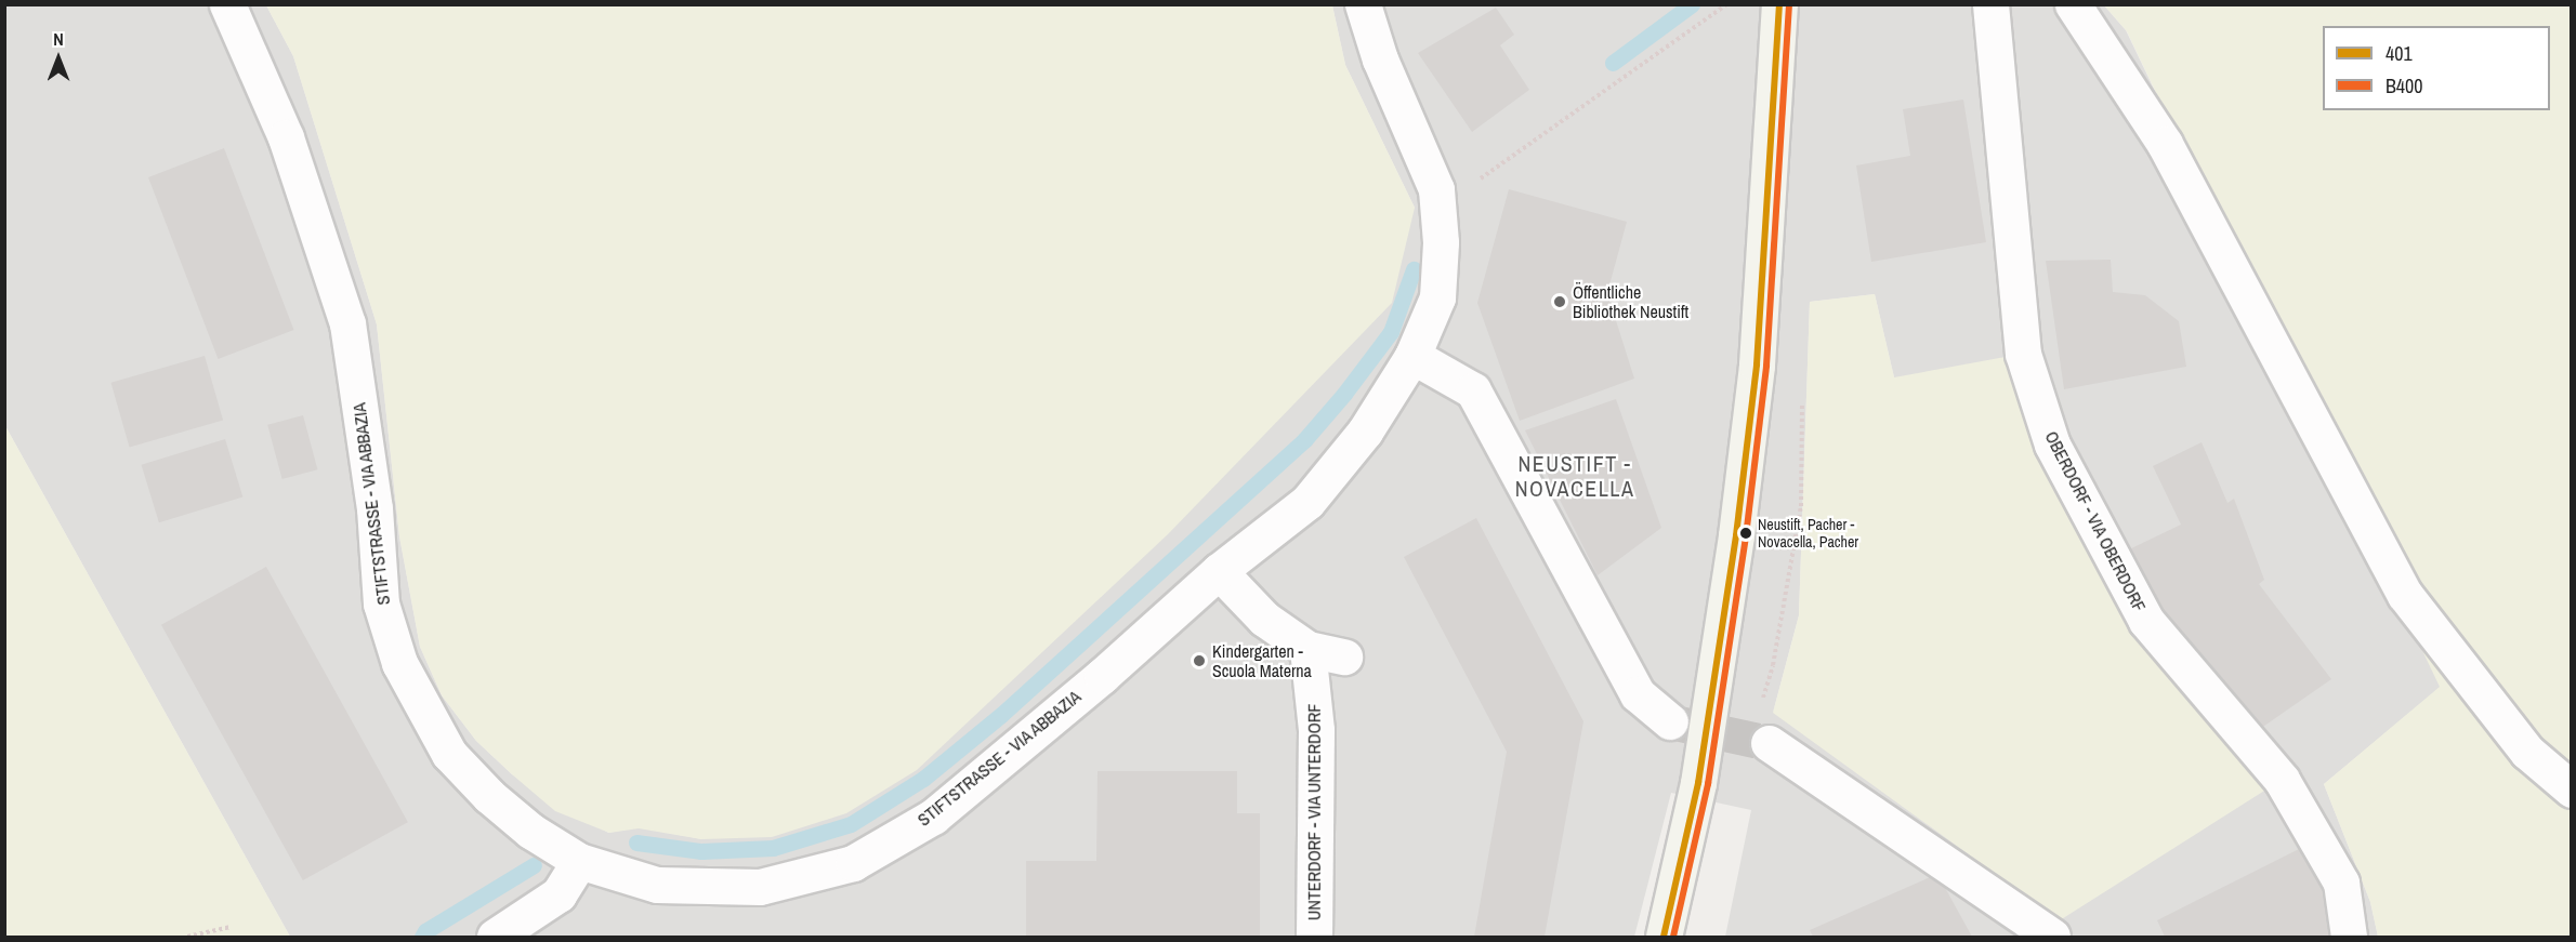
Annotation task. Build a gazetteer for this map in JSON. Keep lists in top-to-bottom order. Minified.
{"streets":{"street":["STIFTSTRASSE - VIA ABBAZIA","OBERDORF - VIA OBERDORF","UNTERDORF - VIA UNTERDORF"]},"districts":["NEUSTIFT - NOVACELLA"],"places":["Öffentliche Bibliothek Neustift","Neustift, Pacher - Novacella, Pacher","Kindergarten - Scuola Materna"],"lines":["transit line 401","transit line B400"],"legend":["401","B400"],"north":"top"}
